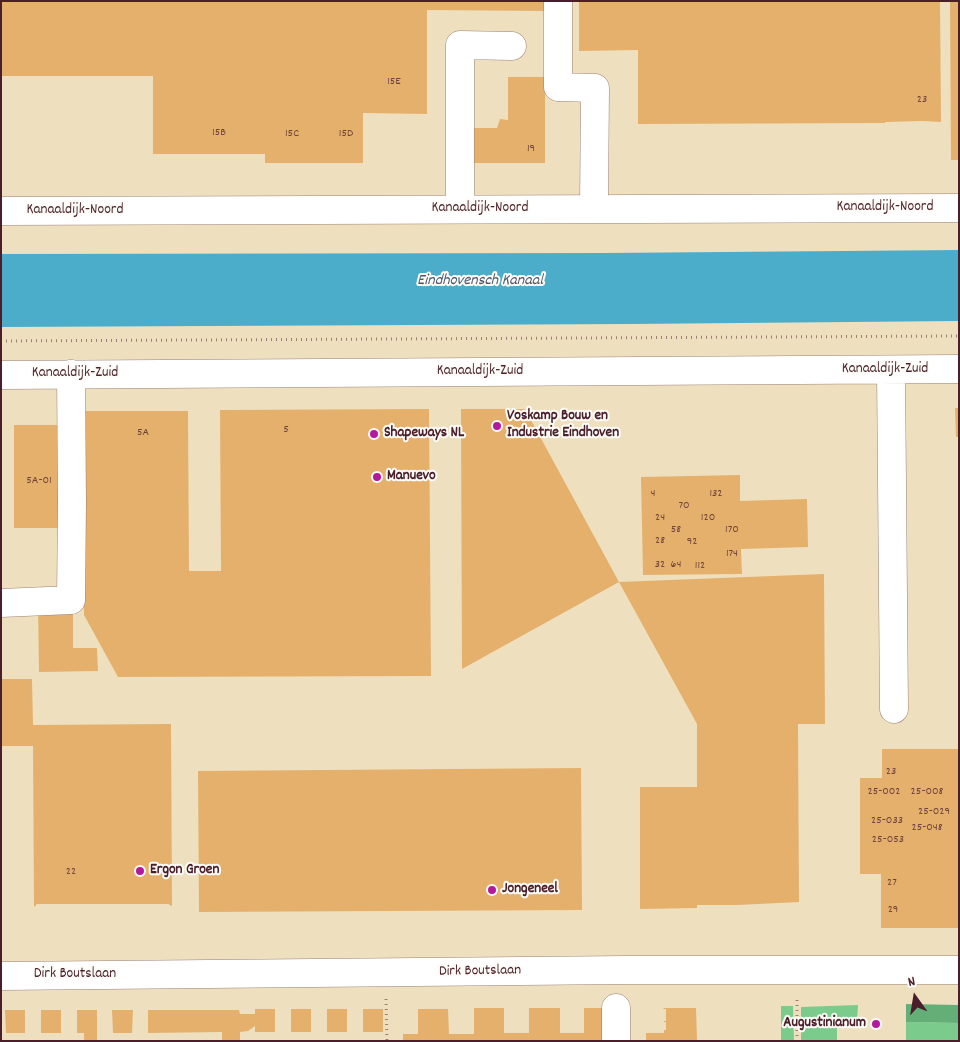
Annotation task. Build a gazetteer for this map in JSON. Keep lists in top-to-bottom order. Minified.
{"streets":{"street":["Kanaaldijk-Noord","Kanaaldijk-Zuid","Dirk Boutslaan"]},"water":["Eindhovensch Kanaal"],"places":["Voskamp Bouw en Industrie Eindhoven","Shapeways NL","Manuevo","Ergon Groen","Jongeneel","Augustinianum"],"house_numbers":["15E","23","15B","15C","15D","19","5","5A","5A-01","4","132","70","24","120","58","170","28","92","174","32","64","112","23","25-002","25-008","25-029","25-033","25-048","25-053","22","27","29"],"north":"top"}
